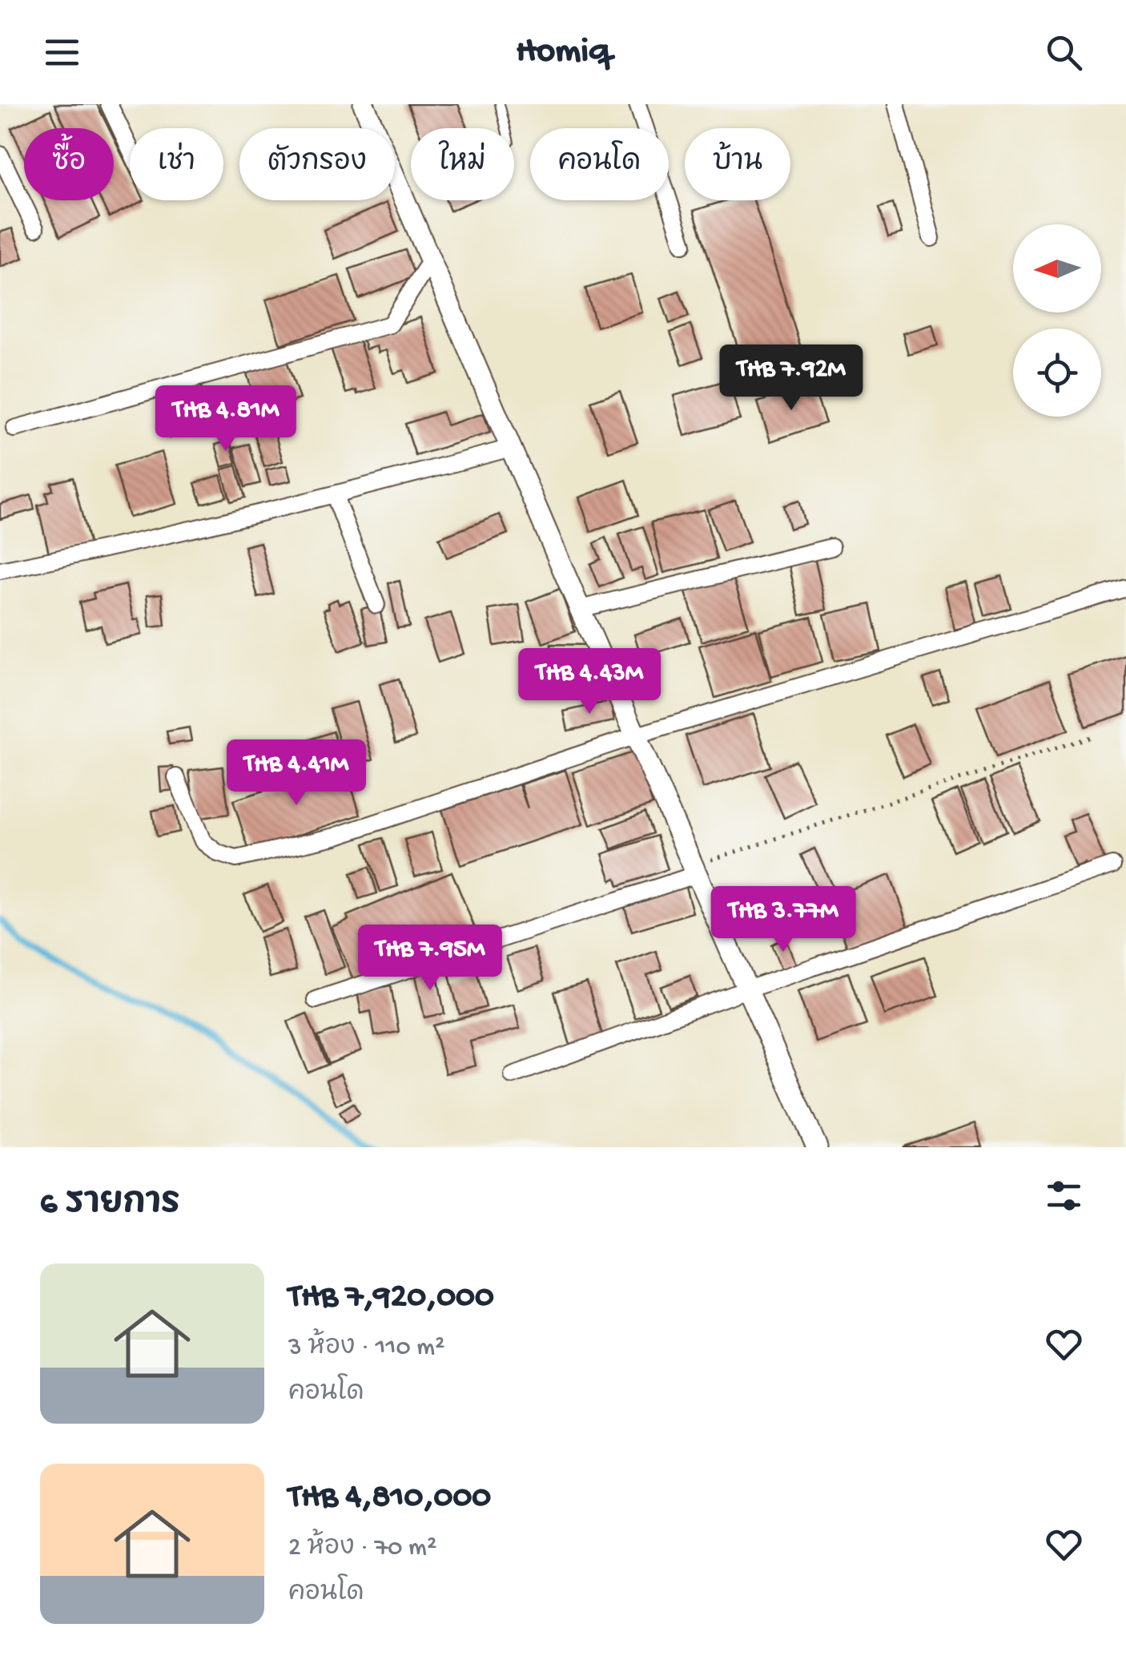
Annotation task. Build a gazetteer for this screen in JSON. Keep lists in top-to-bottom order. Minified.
{"north":"left","page":{"header":"Homiq","chip":["ซื้อ","เช่า","ตัวกรอง","ใหม่","คอนโด","บ้าน"],"price":["THB 7.92M","THB 4.81M","THB 4.43M","THB 4.41M","THB 3.77M","THB 7.95M"],"heading":"6 รายการ","list":[{"name":"THB 7,920,000","note":"3 ห้อง · 110 m² · คอนโด"},{"name":"THB 4,810,000","note":"2 ห้อง · 70 m² · คอนโด"}]}}
